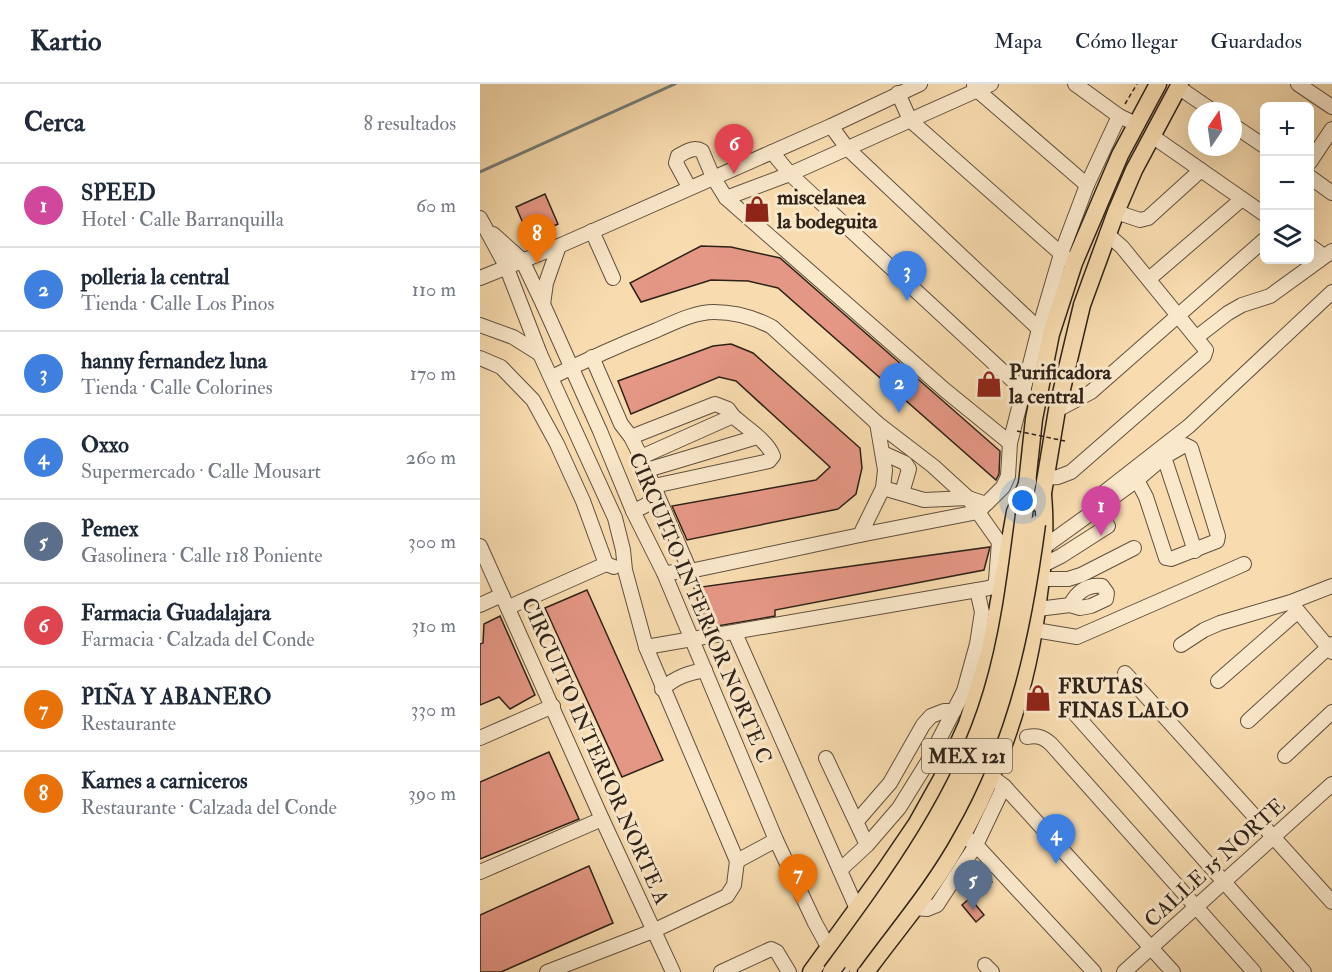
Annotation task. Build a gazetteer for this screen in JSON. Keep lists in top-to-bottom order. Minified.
{"streets":{"main road":["MEX 121"],"street":["CIRCUITO INTERIOR NORTE C","CIRCUITO INTERIOR NORTE A","CALLE 15 NORTE"]},"crossings":[["CIRCUITO INTERIOR NORTE C","MEX 121"]],"places":{"shop":["miscelanea la bodeguita","Purificadora la central","FRUTAS FINAS LALO"]},"north":"top","page":{"header":"Kartio","nav":["Mapa","Cómo llegar","Guardados"],"heading":["Cerca","8 resultados"],"map_buttons":["+","−"],"pins":["6","8","3","2","1","4","7","5"],"list":[{"mark":"1","name":"SPEED","note":"Hotel · Calle Barranquilla","value":"60 m"},{"mark":"2","name":"polleria la central","note":"Tienda · Calle Los Pinos","value":"110 m"},{"mark":"3","name":"hanny fernandez luna","note":"Tienda · Calle Colorines","value":"170 m"},{"mark":"4","name":"Oxxo","note":"Supermercado · Calle Mousart","value":"260 m"},{"mark":"5","name":"Pemex","note":"Gasolinera · Calle 118 Poniente","value":"300 m"},{"mark":"6","name":"Farmacia Guadalajara","note":"Farmacia · Calzada del Conde","value":"310 m"},{"mark":"7","name":"PIÑA Y ABANERO","note":"Restaurante","value":"330 m"},{"mark":"8","name":"Karnes a carniceros","note":"Restaurante · Calzada del Conde","value":"390 m"}]}}
